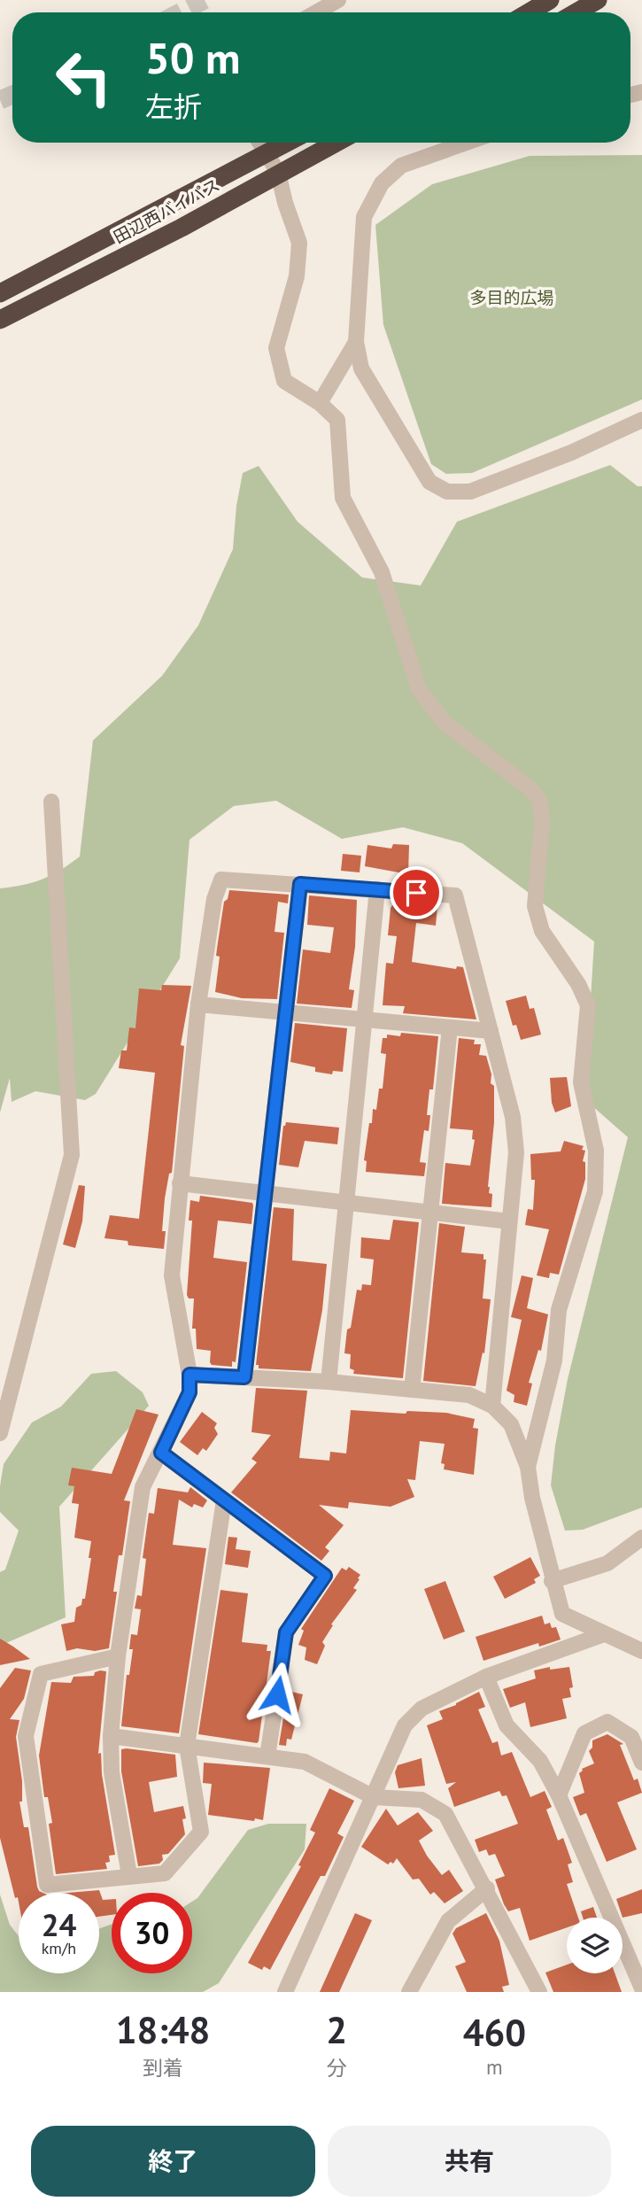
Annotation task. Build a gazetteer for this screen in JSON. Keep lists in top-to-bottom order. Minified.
{"streets":{"highway":["田辺西バイパス"]},"parks":["多目的広場"],"page":{"turn":["50 m","左折"],"speed":"24 km/h","limit":"30","eta":["18:48","到着","2","分","460","m"],"buttons":["終了","共有"]}}
